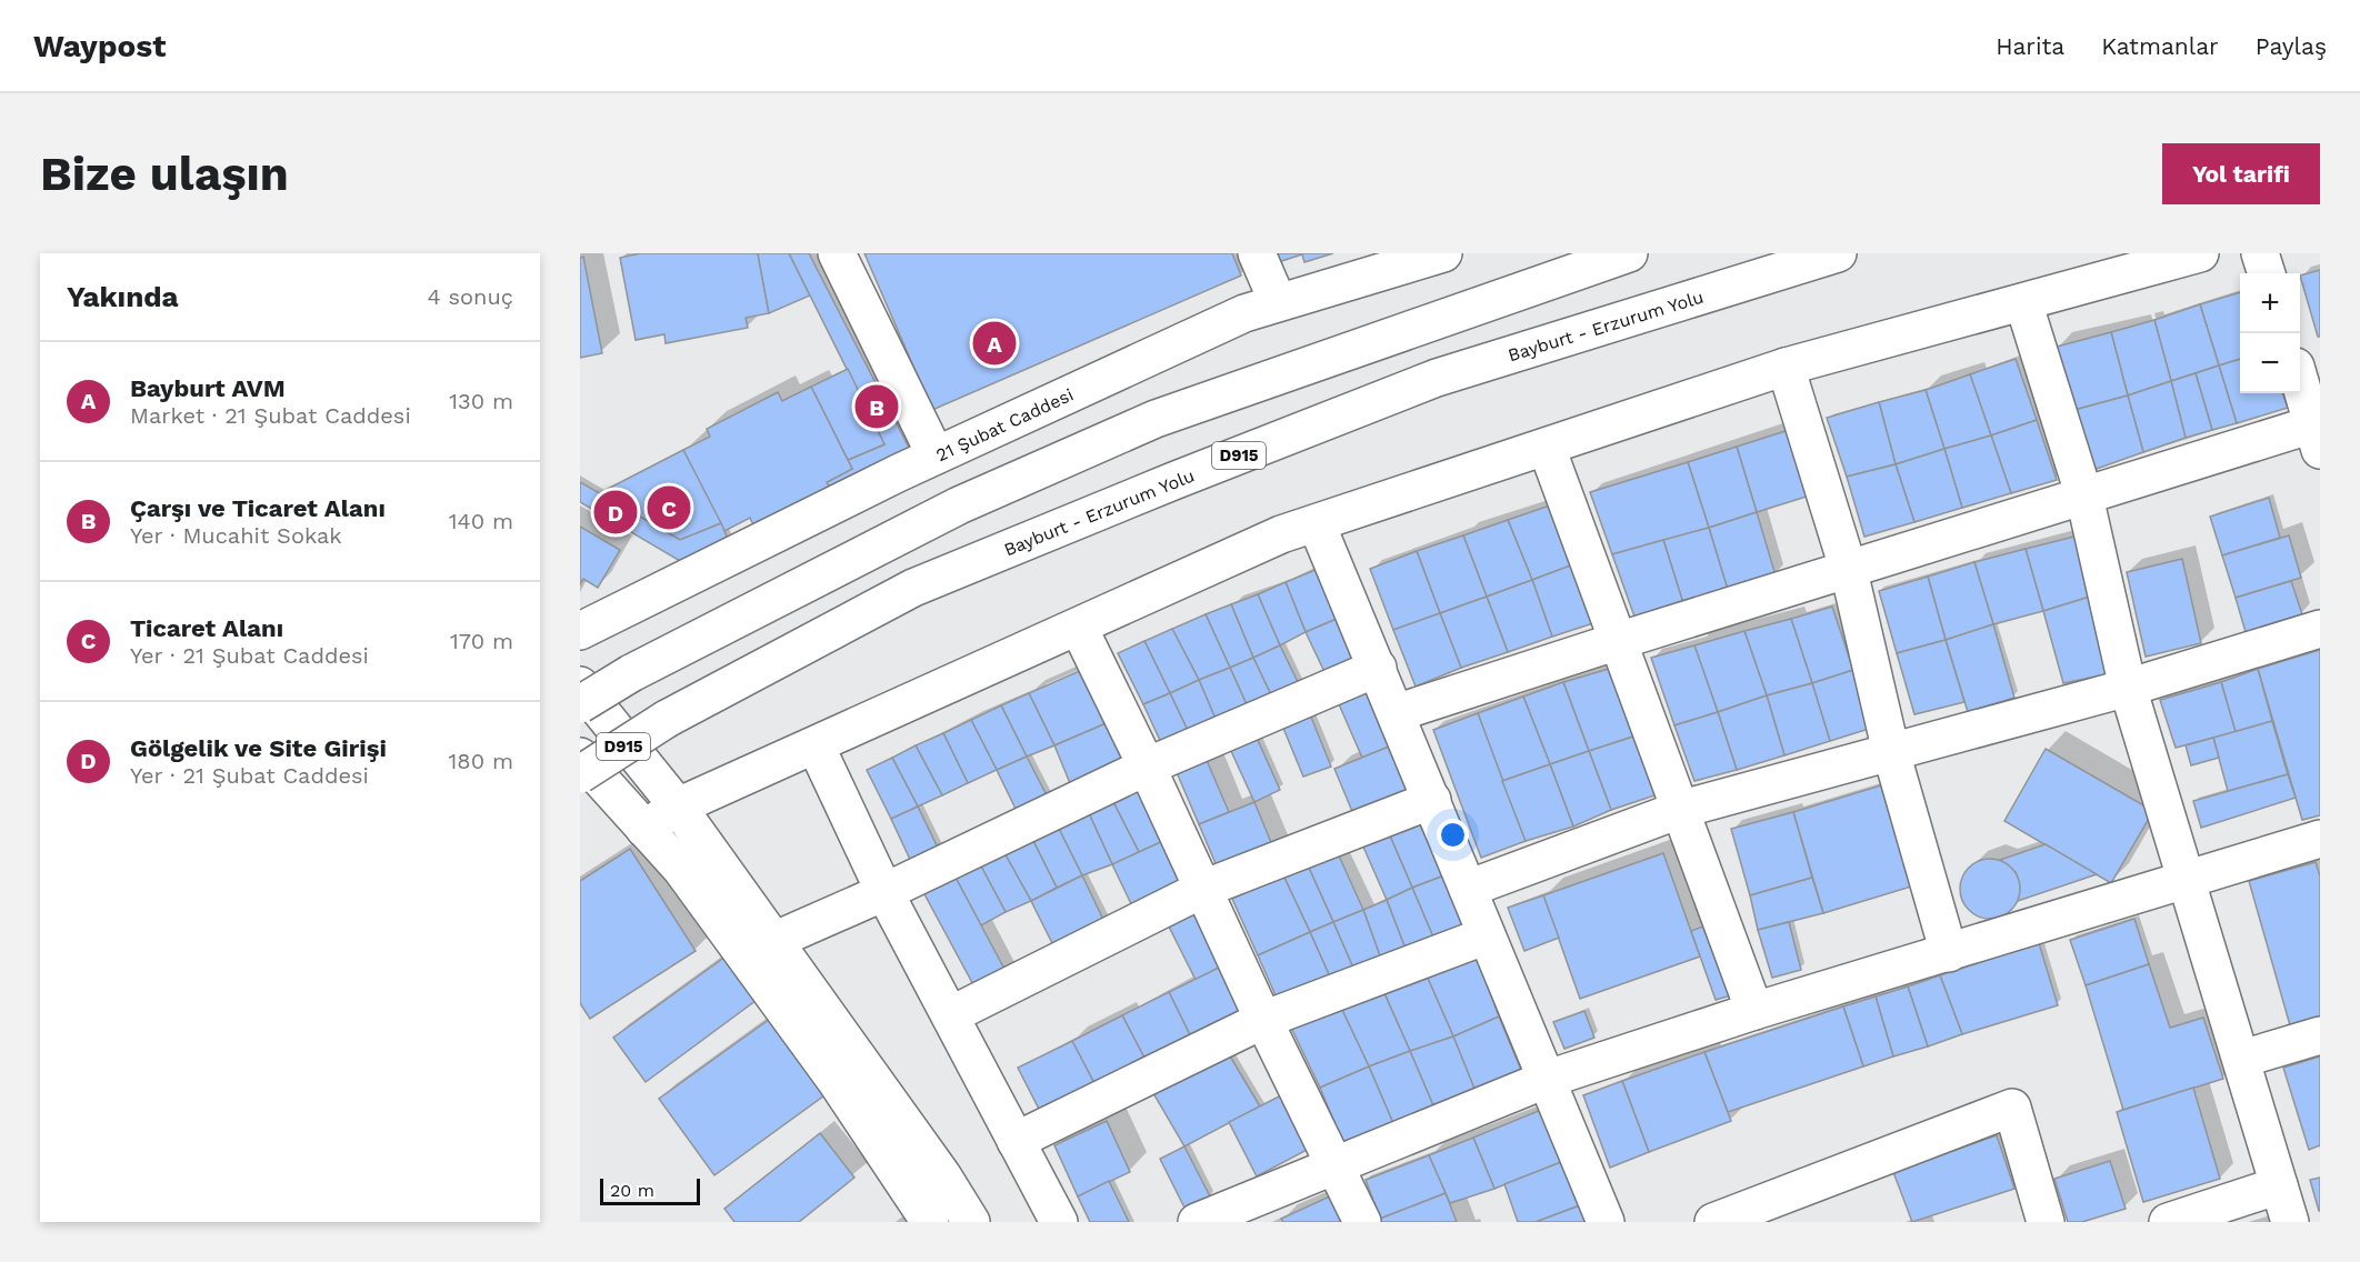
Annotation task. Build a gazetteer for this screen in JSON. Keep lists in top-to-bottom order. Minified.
{"streets":{"main road":["Bayburt - Erzurum Yolu","21 Şubat Caddesi","D915"]},"scale_bar":"20 m","page":{"header":"Waypost","nav":["Harita","Katmanlar","Paylaş"],"buttons":"Yol tarifi","title":"Bize ulaşın","heading":["Yakında","4 sonuç"],"map_buttons":["+","−"],"pins":["A","B","C","D"],"list":[{"mark":"A","name":"Bayburt AVM","note":"Market · 21 Şubat Caddesi","value":"130 m"},{"mark":"B","name":"Çarşı ve Ticaret Alanı","note":"Yer · Mucahit Sokak","value":"140 m"},{"mark":"C","name":"Ticaret Alanı","note":"Yer · 21 Şubat Caddesi","value":"170 m"},{"mark":"D","name":"Gölgelik ve Site Girişi","note":"Yer · 21 Şubat Caddesi","value":"180 m"}],"scale":"20 m"}}
